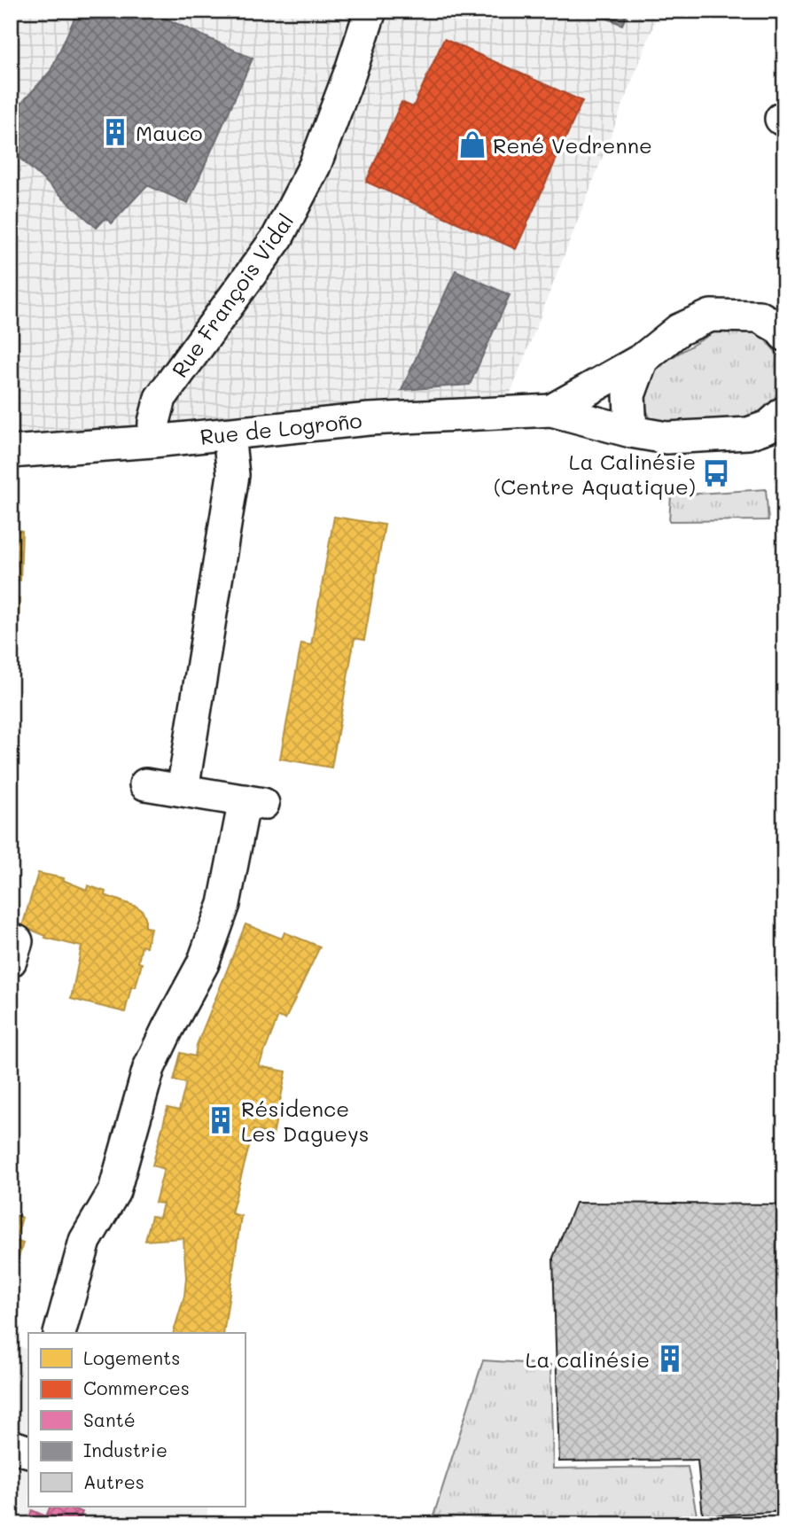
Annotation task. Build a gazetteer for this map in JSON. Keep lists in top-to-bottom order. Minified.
{"streets":{"street":["Rue François Vidal","Rue de Logroño"]},"crossings":[["Rue François Vidal","Rue de Logroño"]],"places":{"building":["Mauco","Résidence Les Dagueys","La calinésie"],"shop":["René Vedrenne"],"bus stop":["La Calinésie (Centre Aquatique)"]},"legend":["Logements","Commerces","Santé","Industrie","Autres"]}
